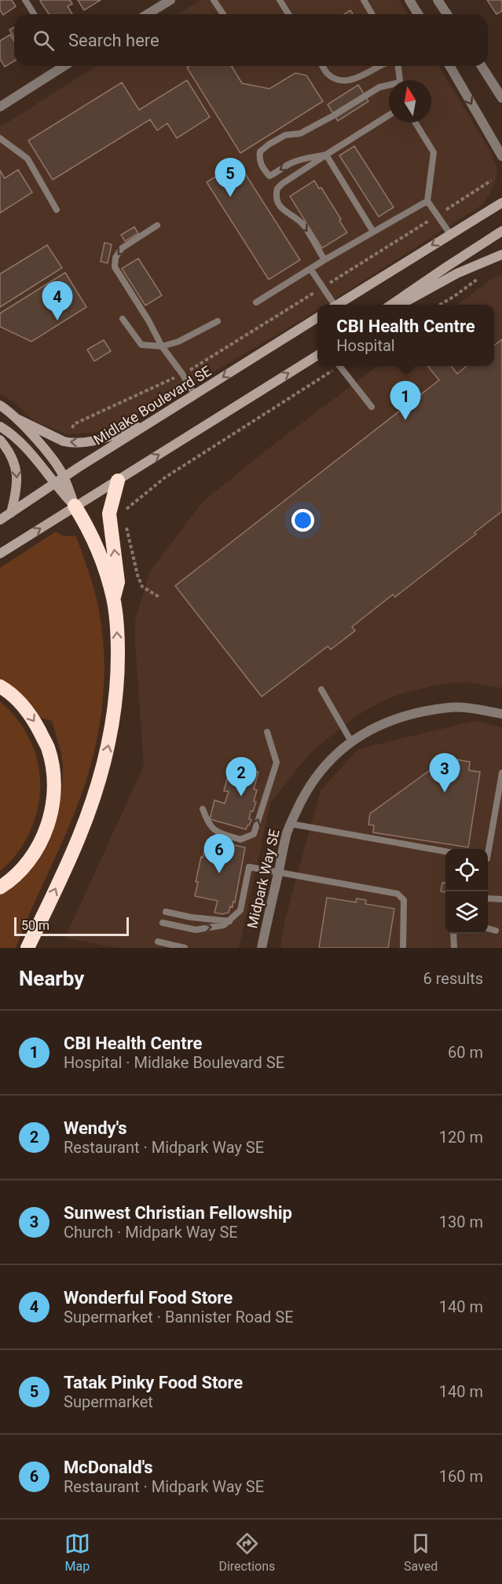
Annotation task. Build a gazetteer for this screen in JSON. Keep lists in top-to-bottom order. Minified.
{"streets":{"street":["Midlake Boulevard SE","Midpark Way SE"]},"scale_bar":"50 m","north":"top","page":{"search":"Search here","pins":["5","4","1","3","2","6"],"popup":["CBI Health Centre","Hospital"],"scale":"50 m","heading":["Nearby","6 results"],"list":[{"mark":"1","name":"CBI Health Centre","note":"Hospital · Midlake Boulevard SE","value":"60 m"},{"mark":"2","name":"Wendy's","note":"Restaurant · Midpark Way SE","value":"120 m"},{"mark":"3","name":"Sunwest Christian Fellowship","note":"Church · Midpark Way SE","value":"130 m"},{"mark":"4","name":"Wonderful Food Store","note":"Supermarket · Bannister Road SE","value":"140 m"},{"mark":"5","name":"Tatak Pinky Food Store","note":"Supermarket","value":"140 m"},{"mark":"6","name":"McDonald's","note":"Restaurant · Midpark Way SE","value":"160 m"}],"nav":["Map","Directions","Saved"]}}
